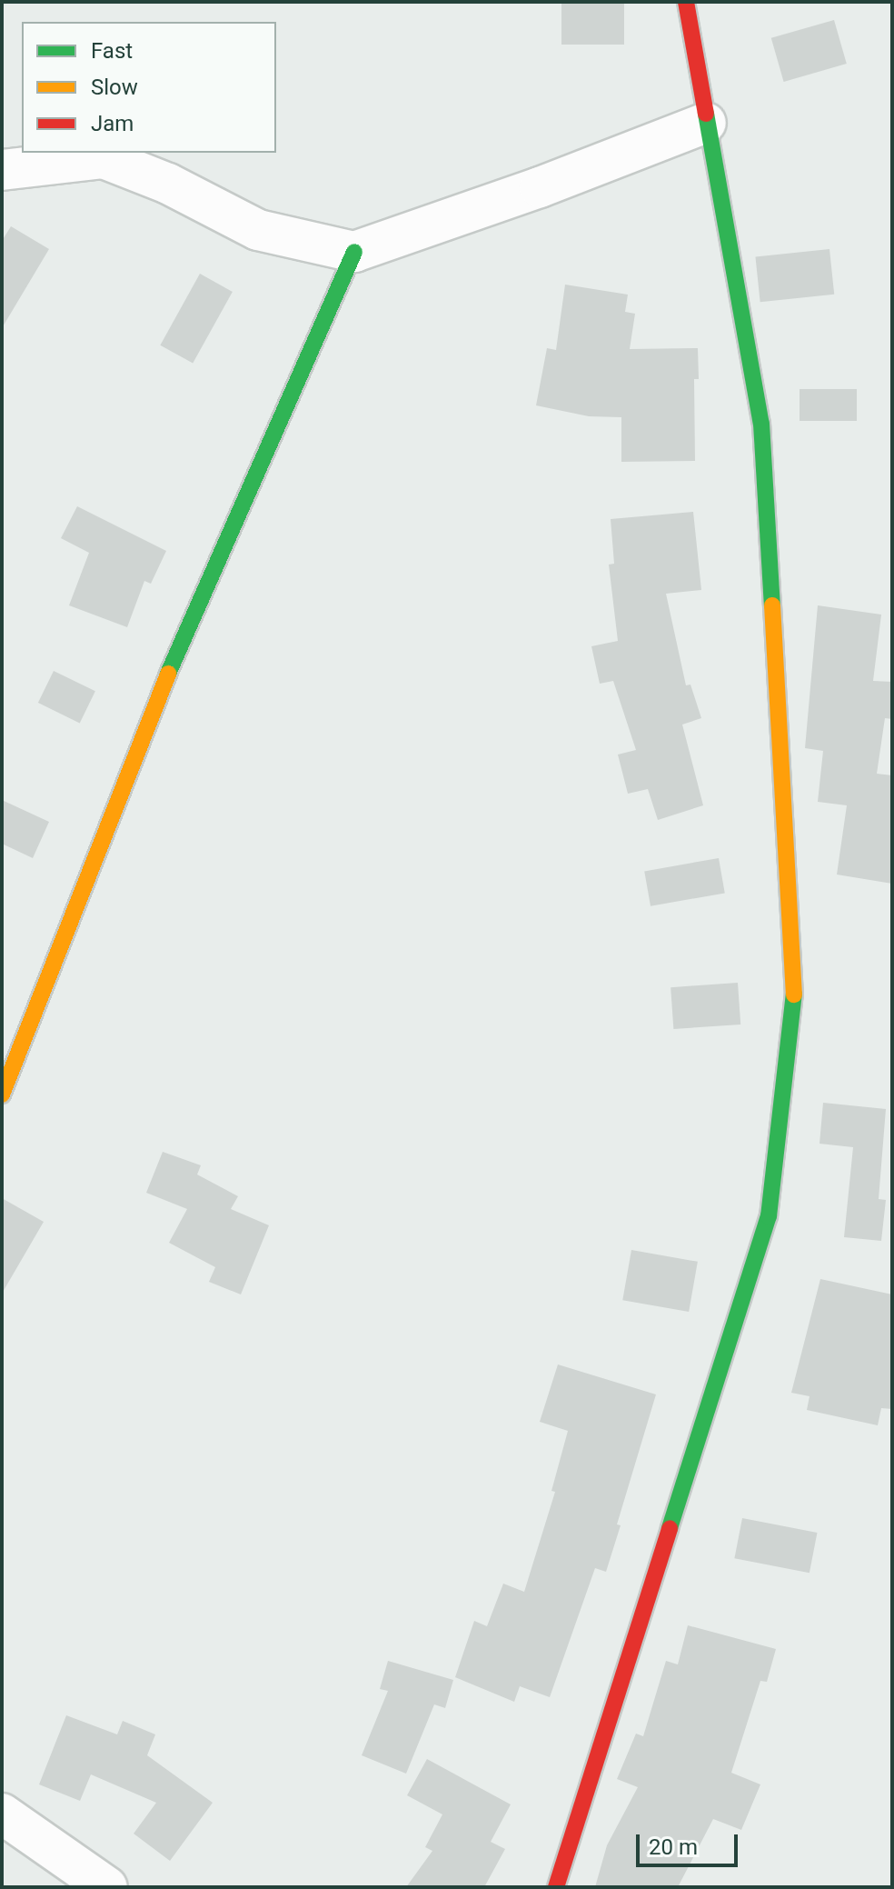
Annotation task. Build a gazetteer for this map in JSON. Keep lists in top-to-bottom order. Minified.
{"legend":["Fast","Slow","Jam"],"scale_bar":"20 m"}
